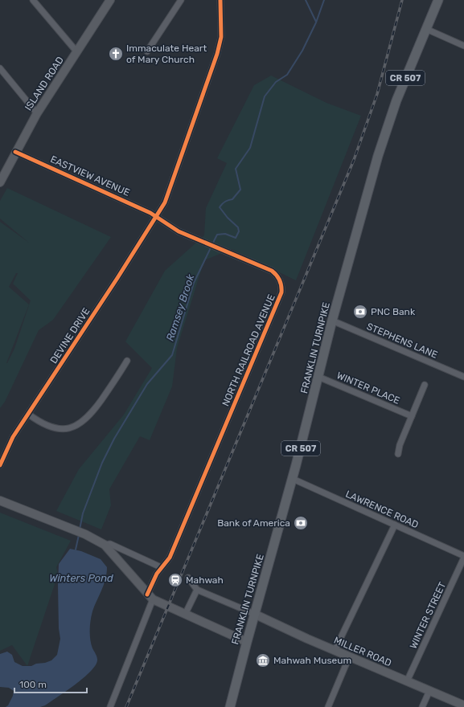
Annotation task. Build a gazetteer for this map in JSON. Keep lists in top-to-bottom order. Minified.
{"streets":{"main road":["CR 507","FRANKLIN TURNPIKE"],"street":["ISLAND ROAD","EASTVIEW AVENUE","DEVINE DRIVE","STEPHENS LANE","NORTH RAILROAD AVENUE","WINTER PLACE","LAWRENCE ROAD","WINTER STREET","MILLER ROAD"]},"crossings":[["ISLAND ROAD","EASTVIEW AVENUE"],["EASTVIEW AVENUE","DEVINE DRIVE"],["EASTVIEW AVENUE","NORTH RAILROAD AVENUE"],["DEVINE DRIVE","NORTH RAILROAD AVENUE"],["STEPHENS LANE","FRANKLIN TURNPIKE"],["FRANKLIN TURNPIKE","WINTER PLACE"],["FRANKLIN TURNPIKE","LAWRENCE ROAD"],["FRANKLIN TURNPIKE","MILLER ROAD"],["LAWRENCE ROAD","WINTER STREET"],["WINTER STREET","MILLER ROAD"]],"water":["Ramsey Brook","Winters Pond"],"places":{"church":["Immaculate Heart of Mary Church"],"bank":["PNC Bank","Bank of America"],"station":["Mahwah"],"museum":["Mahwah Museum"]},"scale_bar":"100 m"}
